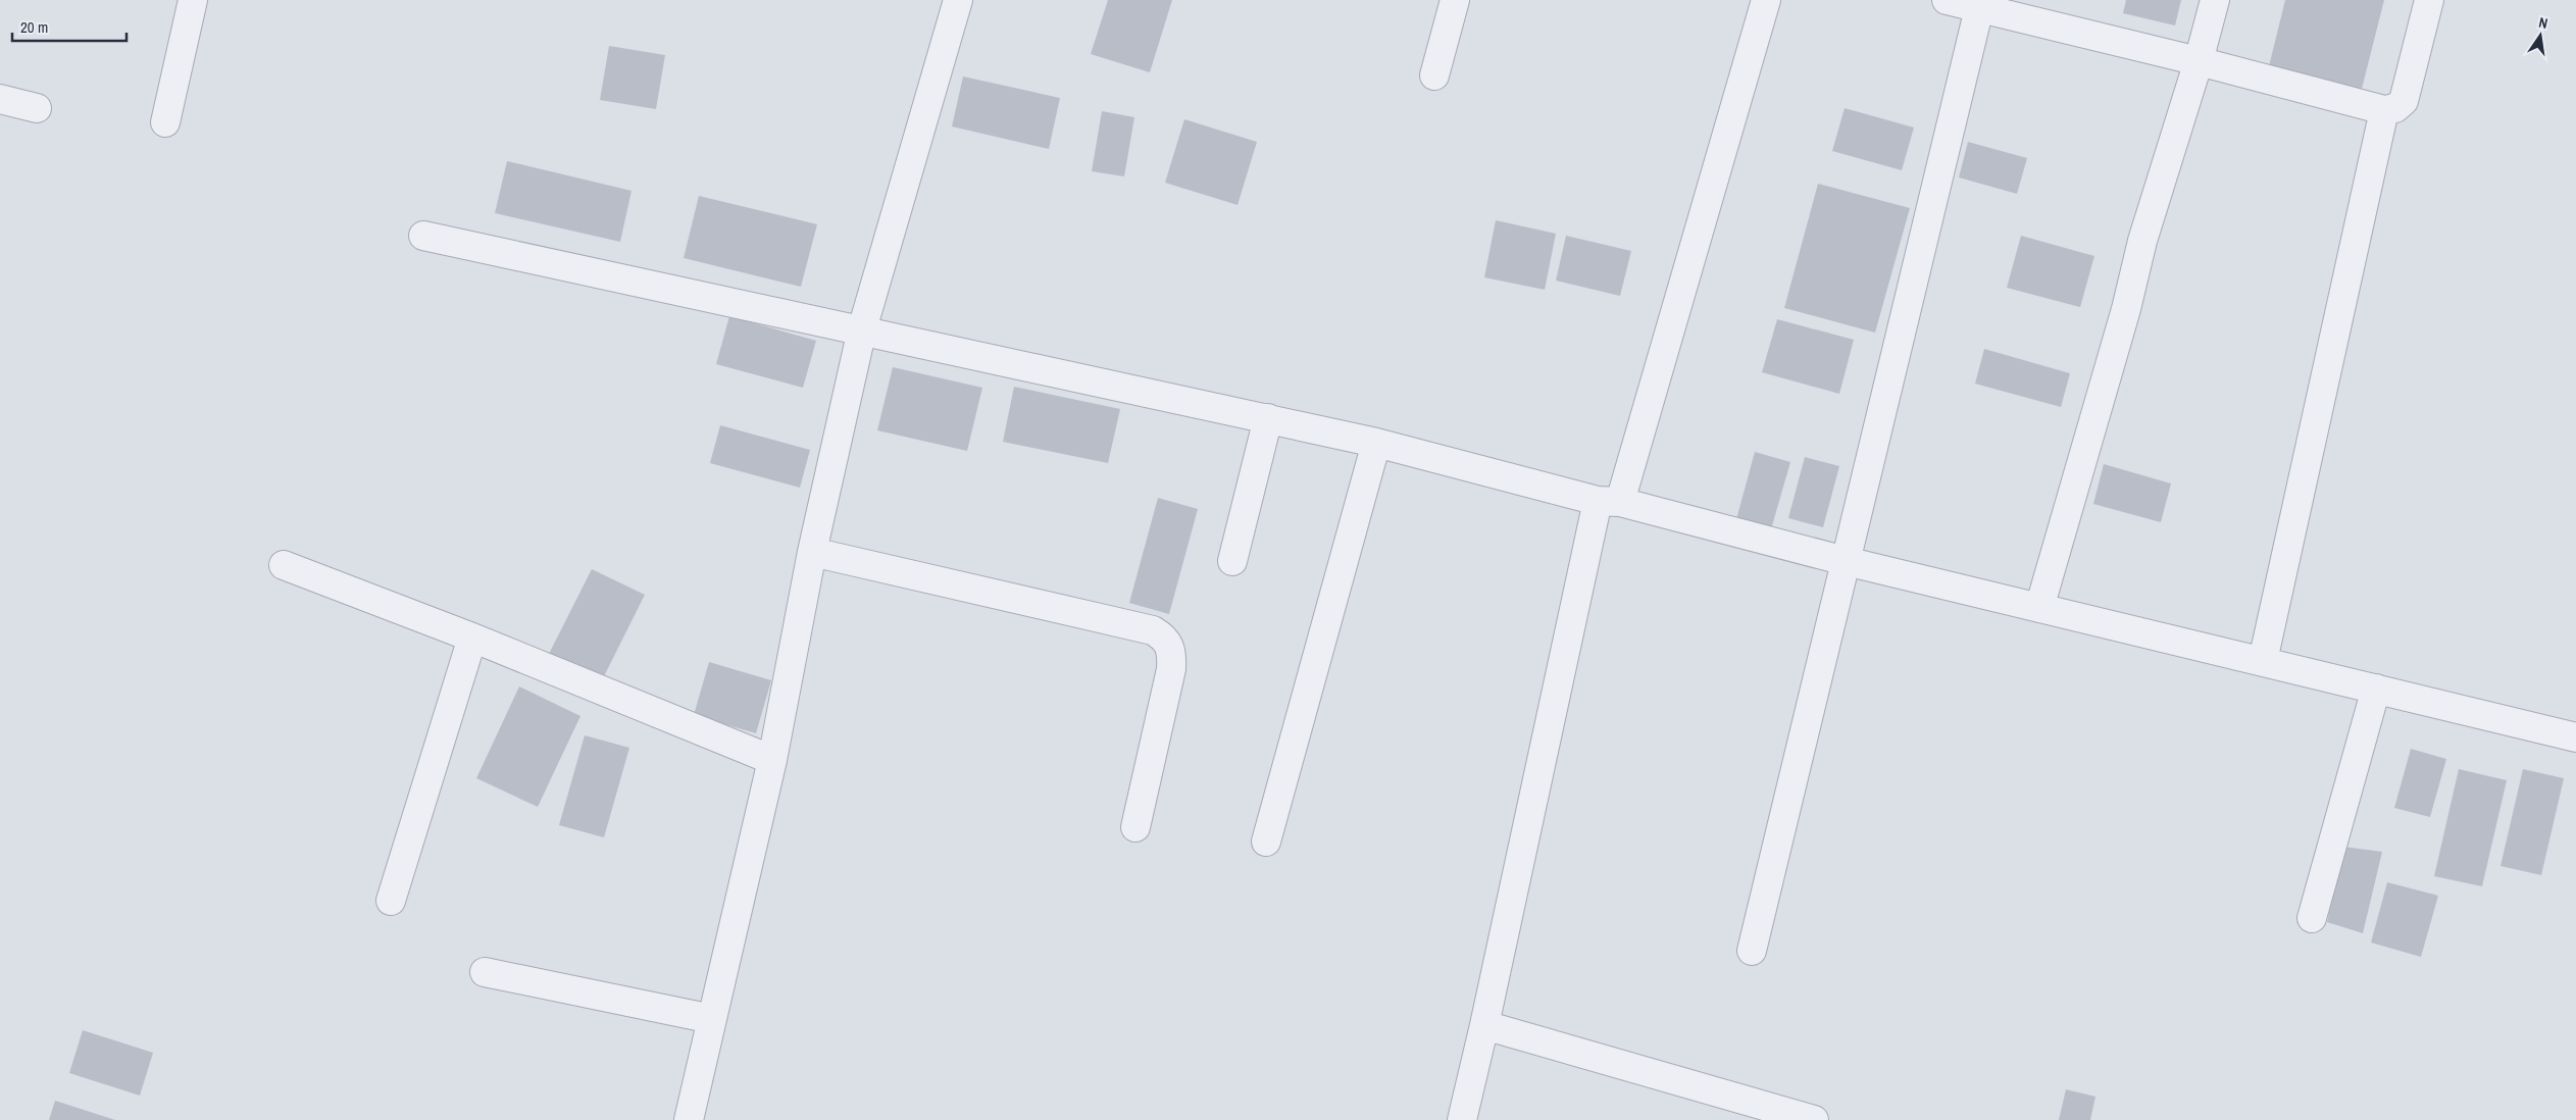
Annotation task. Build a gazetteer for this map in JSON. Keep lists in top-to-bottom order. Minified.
{"scale_bar":"20 m","north":"top"}
